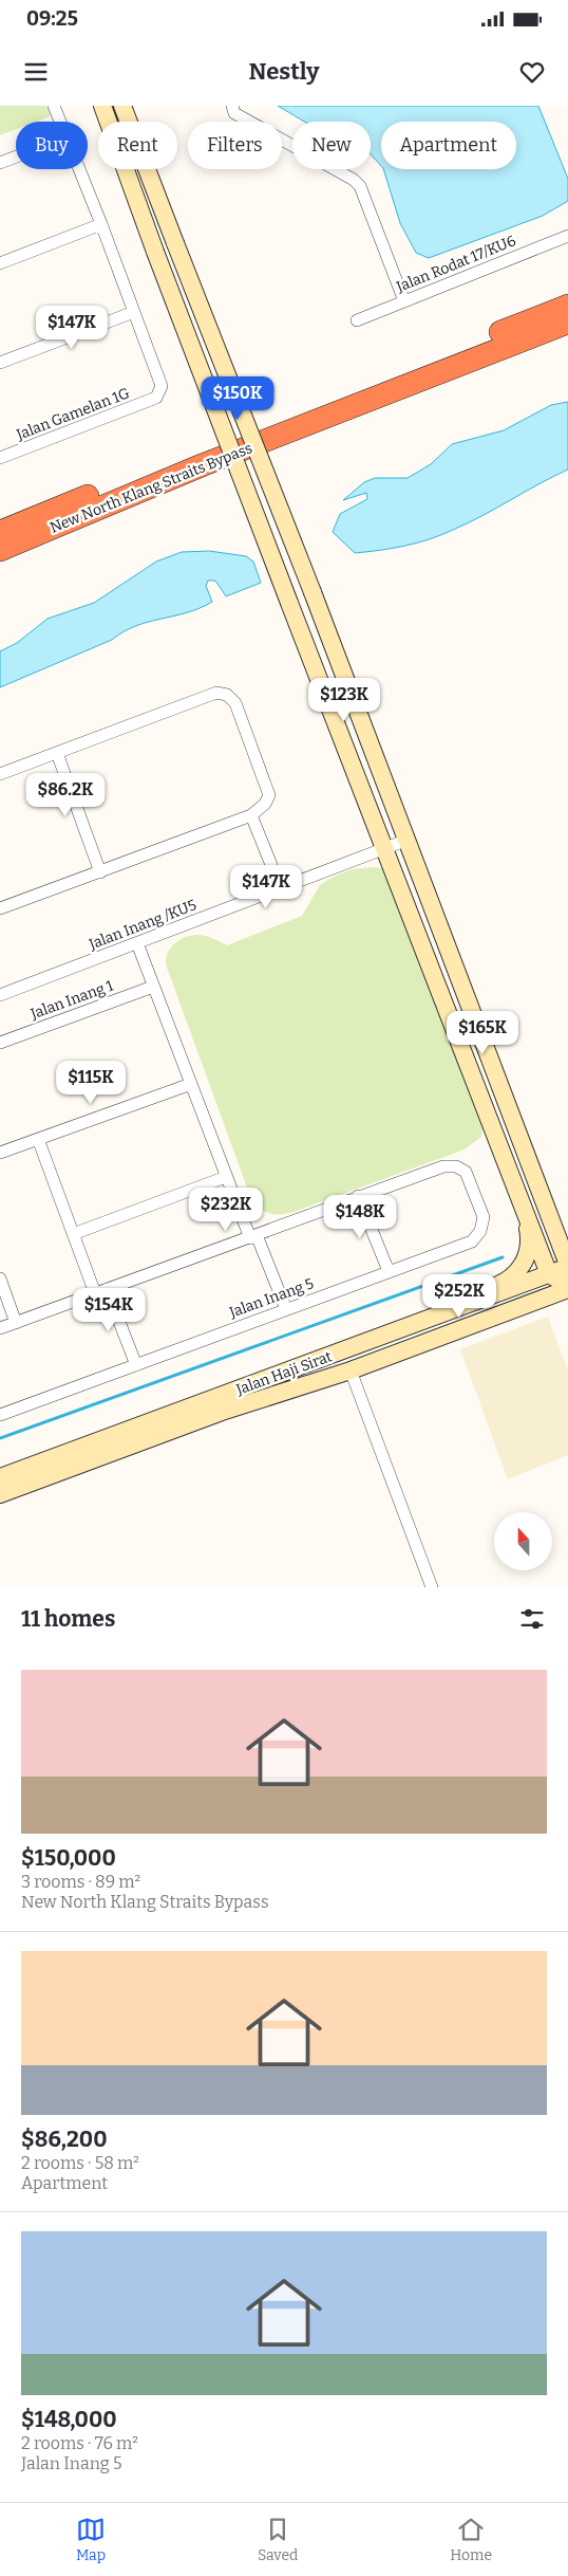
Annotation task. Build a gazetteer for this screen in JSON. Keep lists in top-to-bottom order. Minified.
{"streets":{"highway":["New North Klang Straits Bypass"],"street":["Jalan Rodat 17/KU6","Jalan Gamelan 1G","Jalan Inang /KU5","Jalan Inang 1","Jalan Inang 5","Jalan Haji Sirat"]},"north":"top","page":{"status":"09:25","header":"Nestly","chip":["Buy","Rent","Filters","New","Apartment"],"price":["$147K","$150K","$123K","$86.2K","$147K","$165K","$115K","$232K","$148K","$252K","$154K"],"heading":"11 homes","list":[{"name":"$150,000","note":"3 rooms · 89 m² · New North Klang Straits Bypass"},{"name":"$86,200","note":"2 rooms · 58 m² · Apartment"},{"name":"$148,000","note":"2 rooms · 76 m² · Jalan Inang 5"}],"tabs":["Map","Saved","Home"]}}
